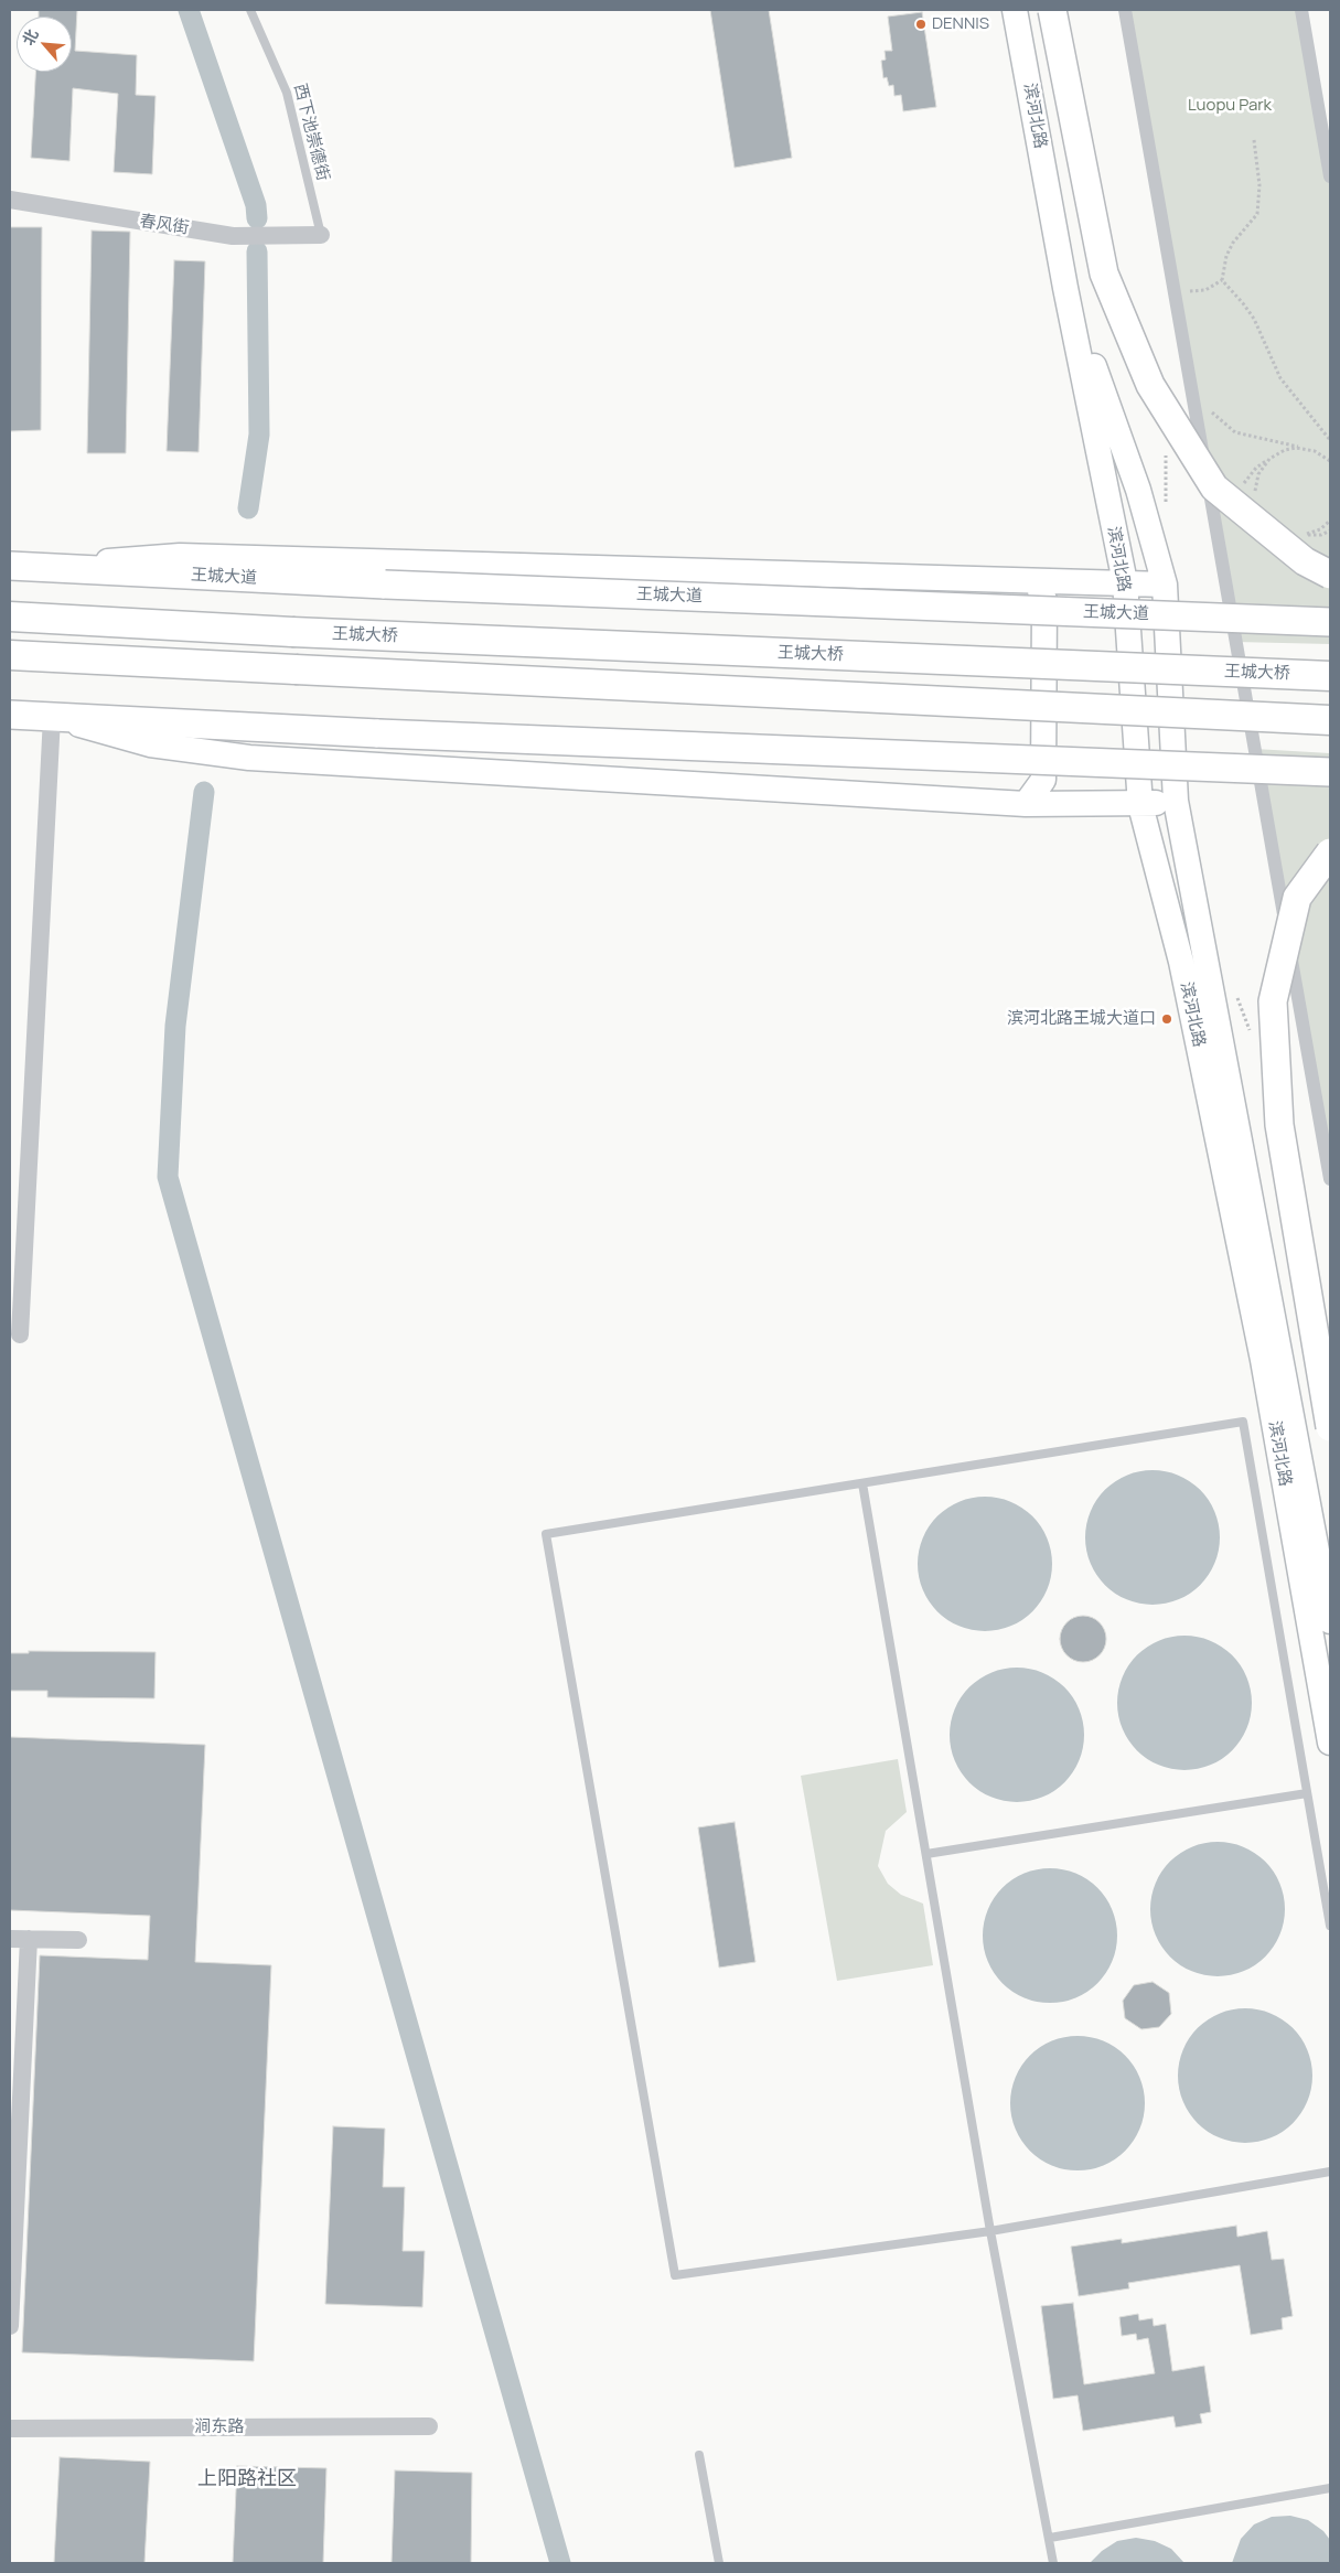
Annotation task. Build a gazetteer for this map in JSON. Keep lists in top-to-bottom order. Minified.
{"streets":{"highway":["王城大桥"],"main road":["滨河北路","王城大道"],"street":["春风街","涧东路"],"lane":["西下池崇德街"]},"crossings":[["西下池崇德街","春风街"]],"districts":["上阳路社区"],"parks":["Luopu Park"],"places":["DENNIS","滨河北路王城大道口"],"north":"top left"}
